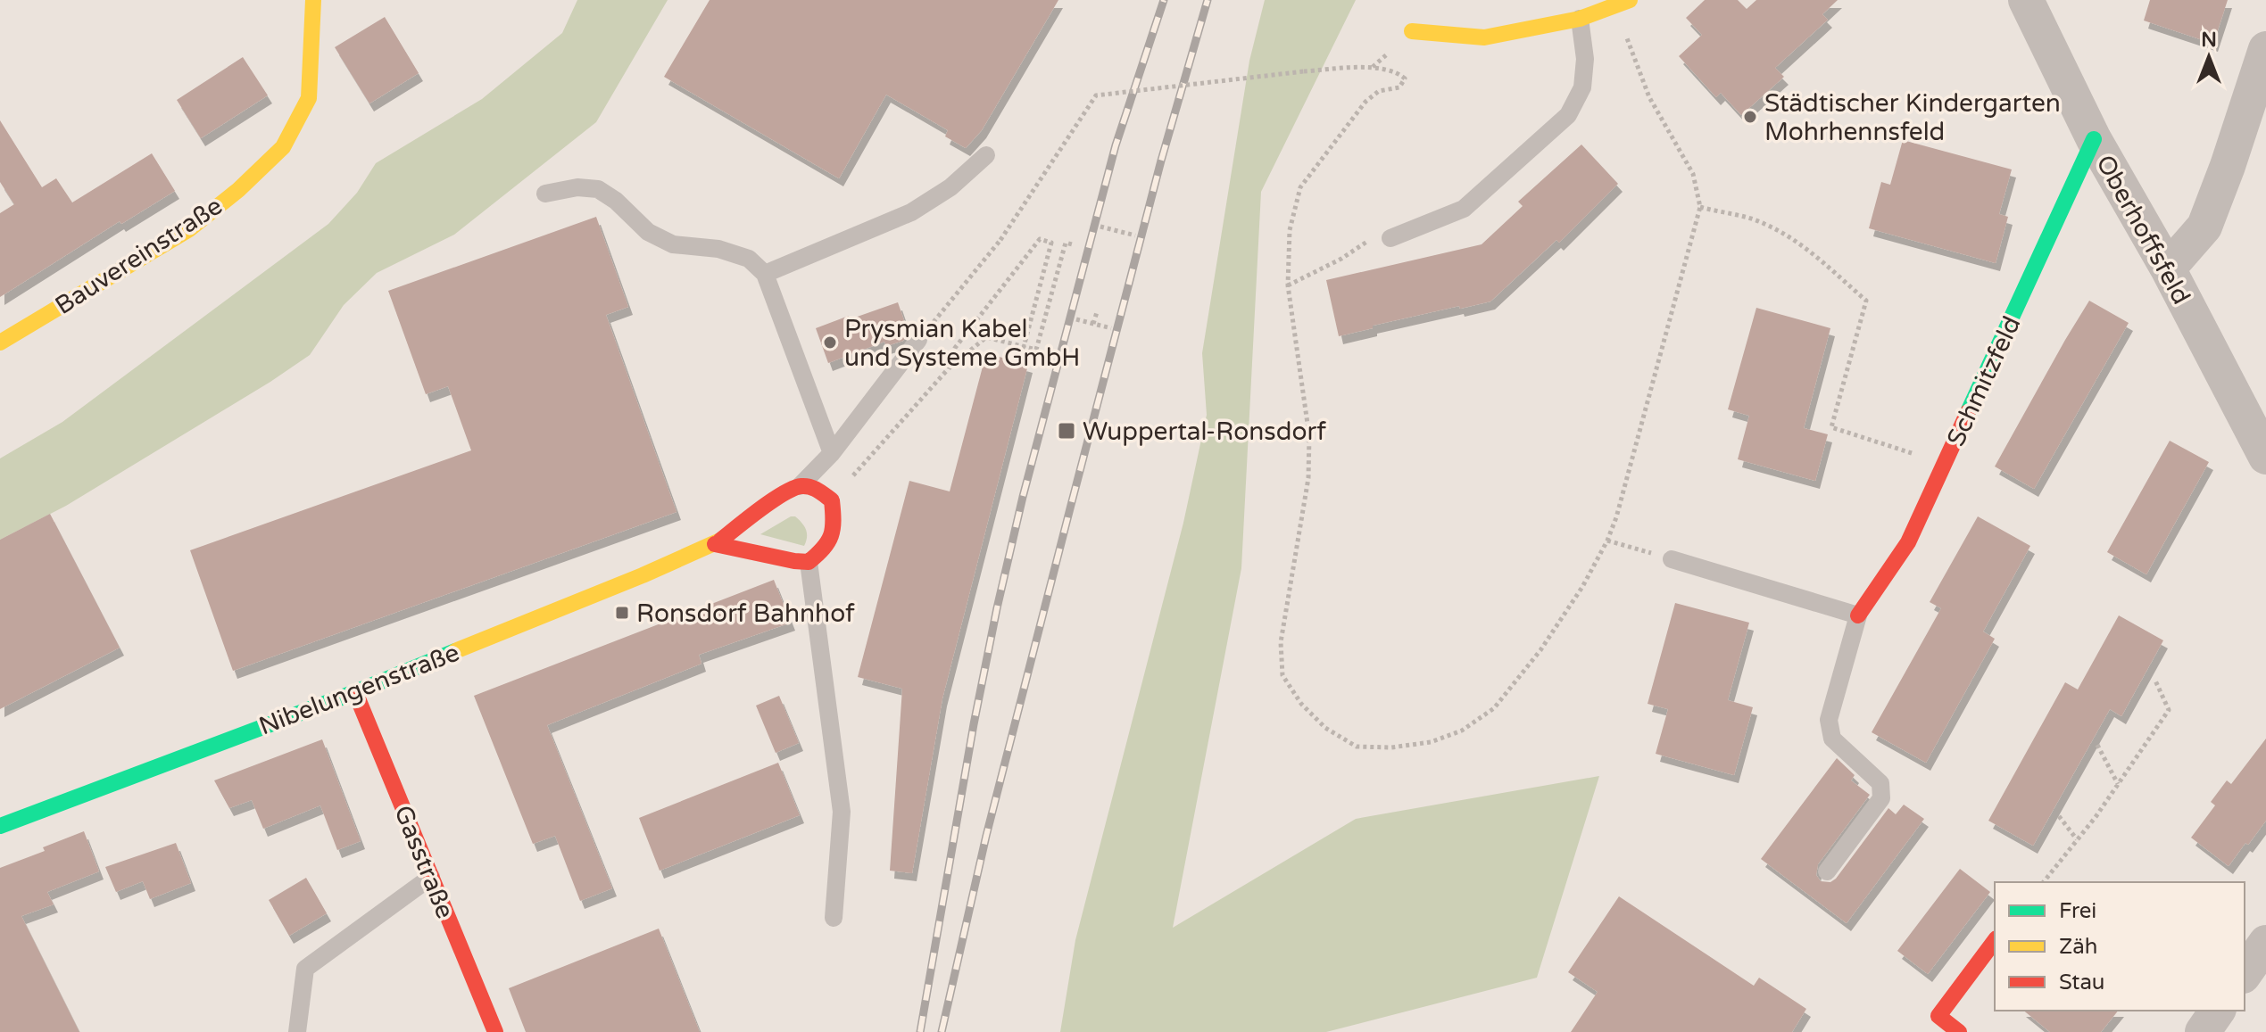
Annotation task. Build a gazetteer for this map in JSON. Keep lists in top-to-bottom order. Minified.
{"streets":{"street":["Oberhoffsfeld","Bauvereinstraße","Schmitzfeld","Nibelungenstraße","Gasstraße"]},"crossings":[["Oberhoffsfeld","Schmitzfeld"],["Nibelungenstraße","Gasstraße"]],"places":{"other":["Städtischer Kindergarten Mohrhennsfeld","Prysmian Kabel und Systeme GmbH"],"transit":["Wuppertal-Ronsdorf","Ronsdorf Bahnhof"]},"legend":["Frei","Zäh","Stau"],"north":"top"}
